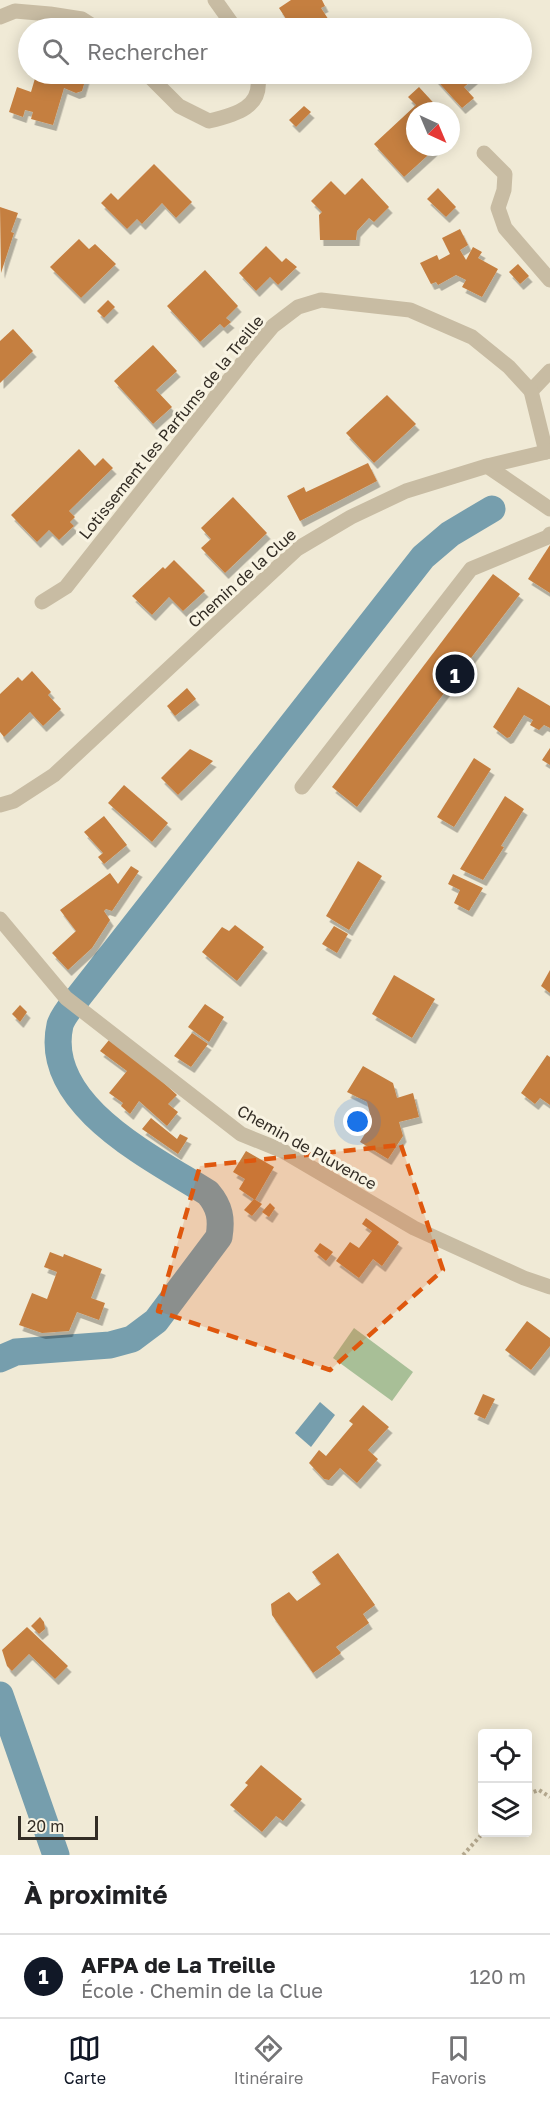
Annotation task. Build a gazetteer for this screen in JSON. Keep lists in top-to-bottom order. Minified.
{"streets":{"street":["Lotissement les Parfums de la Treille","Chemin de la Clue","Chemin de Pluvence"]},"crossings":[["Lotissement les Parfums de la Treille","Chemin de la Clue"]],"scale_bar":"20 m","north":"bottom right","page":{"search":"Rechercher","pins":"1","scale":"20 m","heading":"À proximité","list":[{"mark":"1","name":"AFPA de La Treille","note":"École · Chemin de la Clue","value":"120 m"}],"nav":["Carte","Itinéraire","Favoris"]}}
